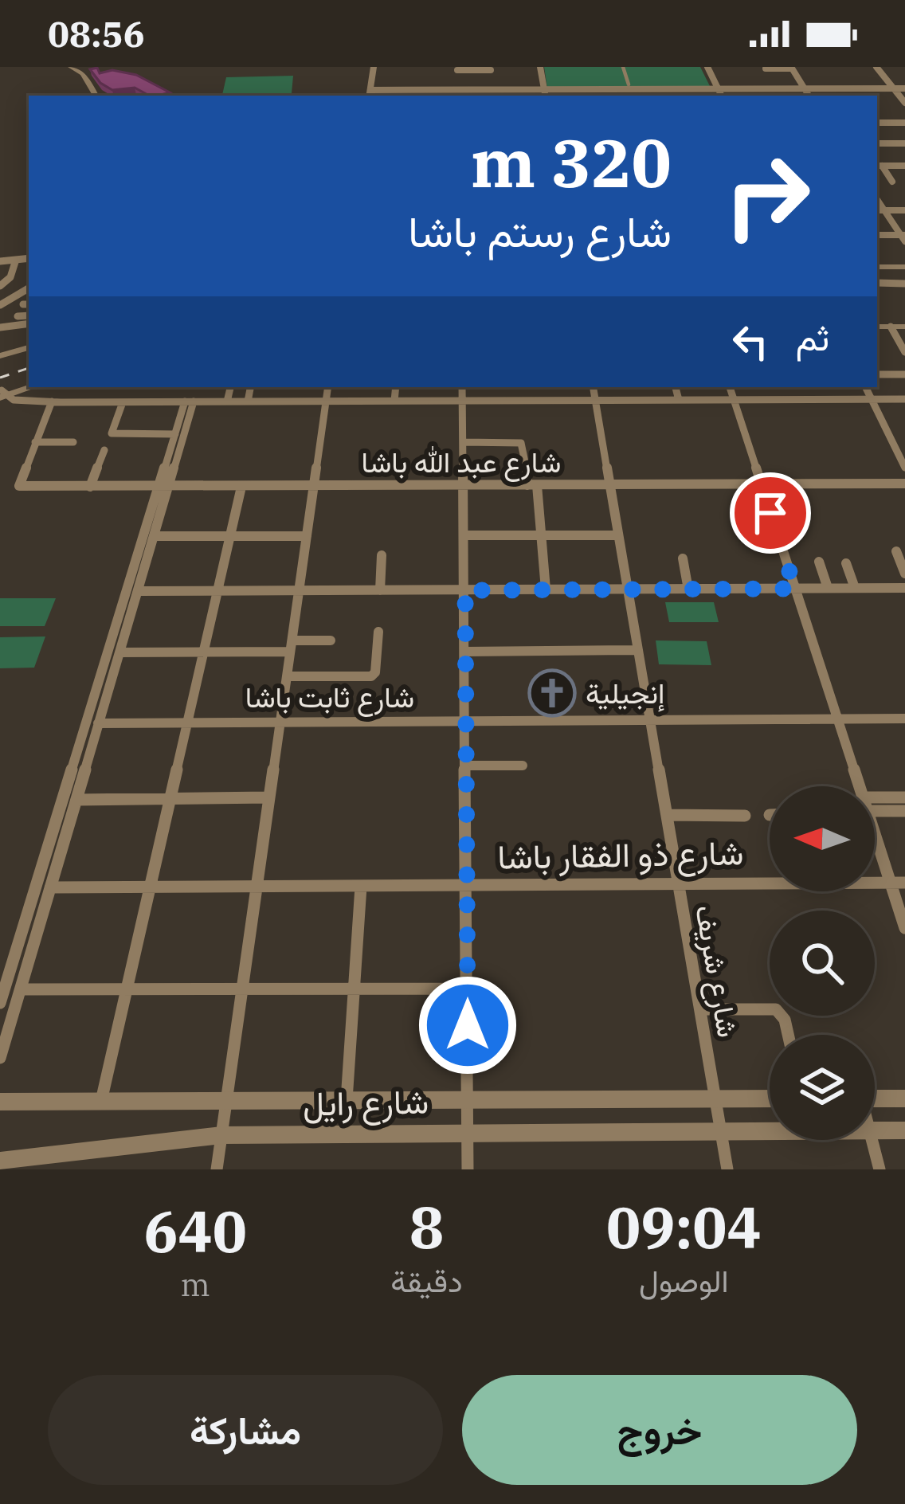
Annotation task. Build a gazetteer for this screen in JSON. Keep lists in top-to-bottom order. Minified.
{"streets":{"street":["شارع عبد الله باشا","شارع ثابت باشا","شارع ذو الفقار باشا","شارع شريف","شارع رايل"]},"crossings":[["شارع عبد الله باشا","شارع شريف"],["شارع ثابت باشا","شارع شريف"],["شارع ذو الفقار باشا","شارع شريف"],["شارع شريف","شارع رايل"]],"places":{"church":["إنجيلية"]},"north":"left","page":{"status":"08:56","turn":["320 m","شارع رستم باشا"],"then":"ثم","eta":["09:04","الوصول","8","دقيقة","640","m"],"buttons":["خروج","مشاركة"]}}
